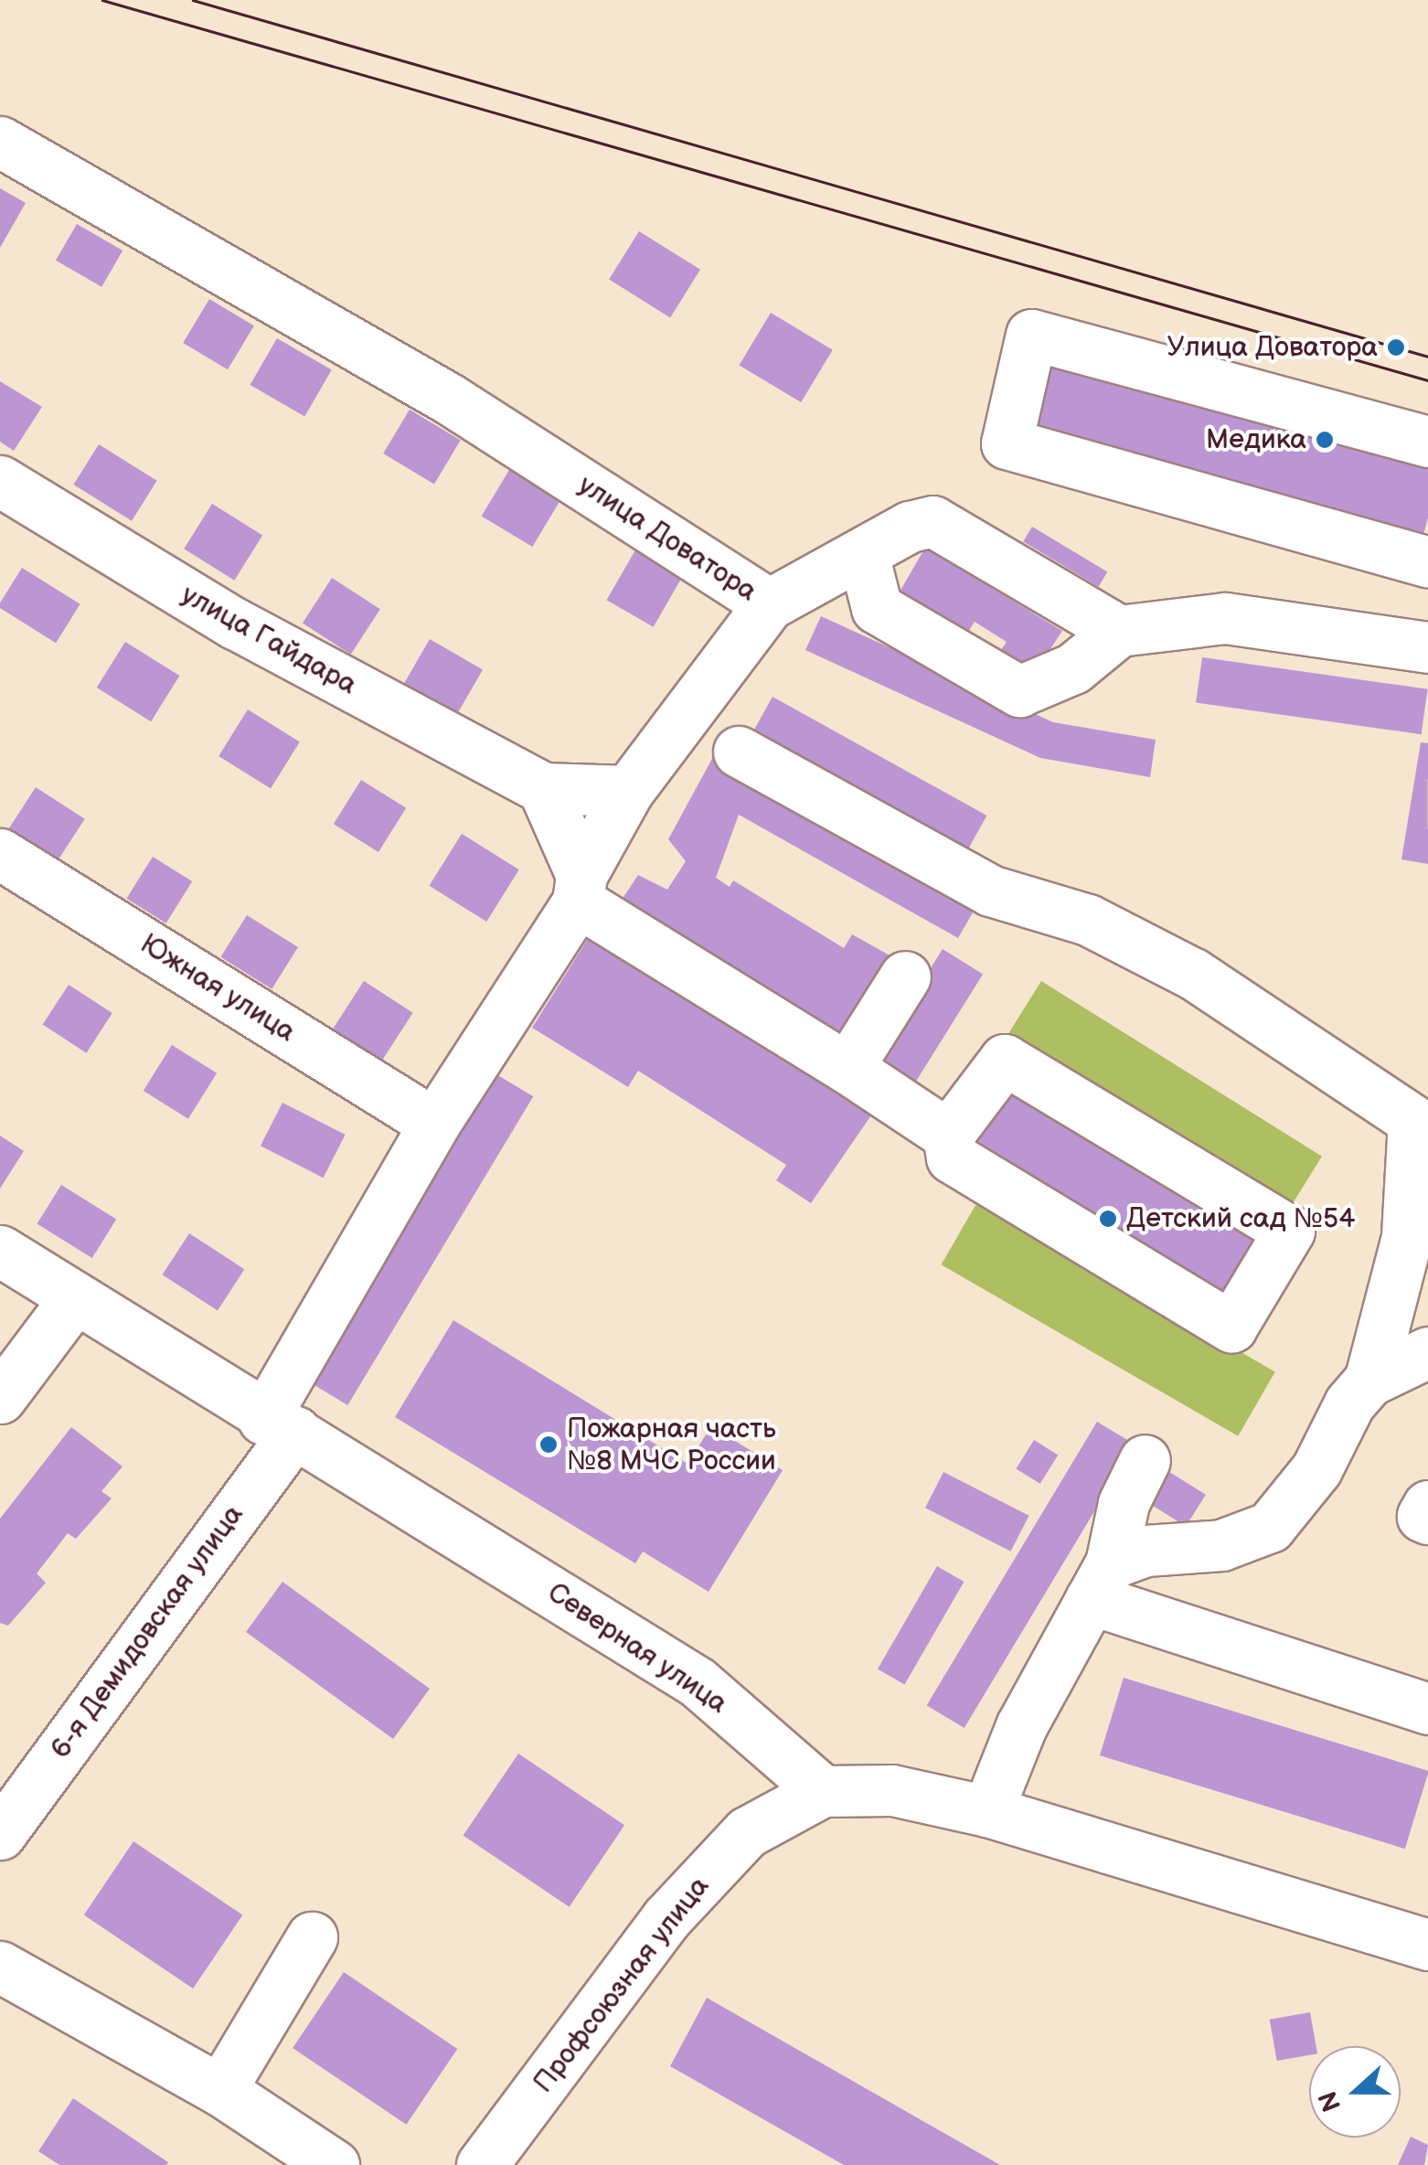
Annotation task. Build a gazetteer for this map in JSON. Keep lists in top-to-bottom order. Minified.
{"streets":{"street":["улица Доватора","улица Гайдара","Южная улица","6-я Демидовская улица","Северная улица","Профсоюзная улица"]},"crossings":[["улица Доватора","6-я Демидовская улица"],["Южная улица","6-я Демидовская улица"],["6-я Демидовская улица","Северная улица"],["Северная улица","Профсоюзная улица"]],"places":["Улица Доватора","Медика","Детский сад №54","Пожарная часть №8 МЧС России"],"north":"left"}
